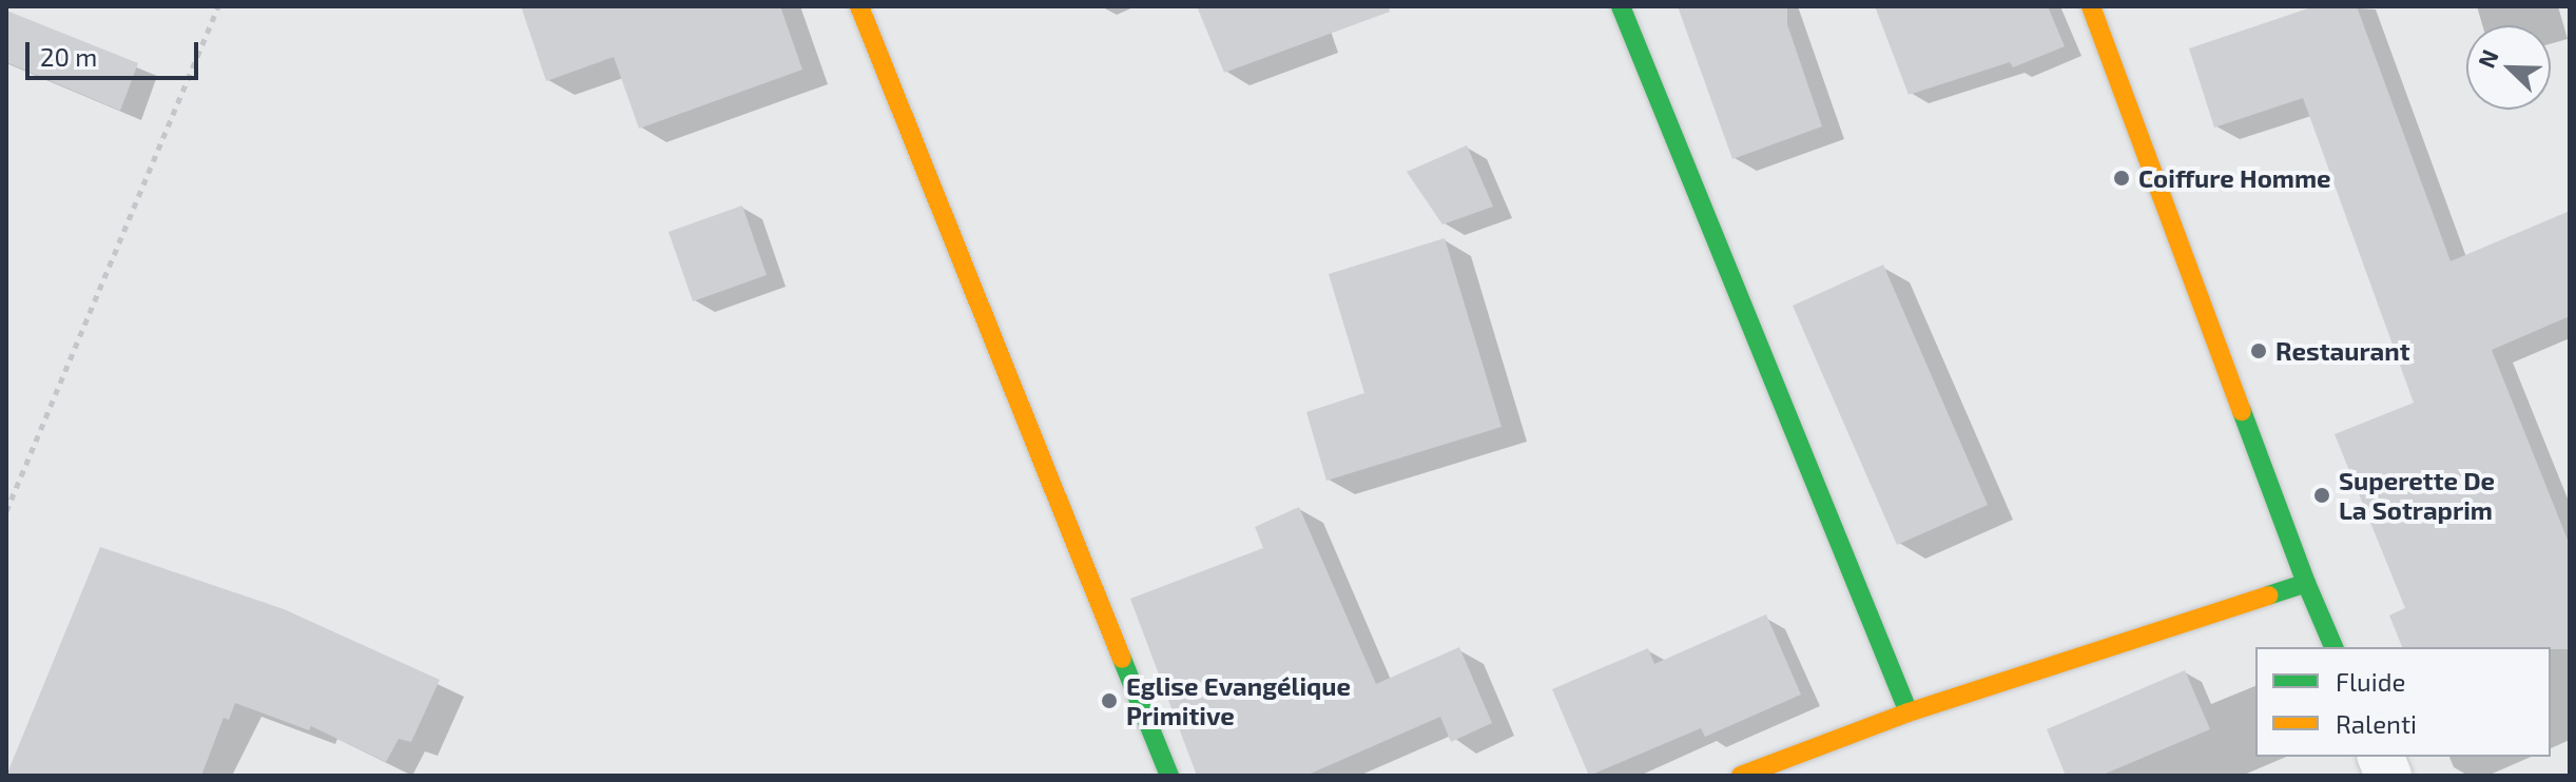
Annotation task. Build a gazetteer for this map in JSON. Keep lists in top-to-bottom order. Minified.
{"places":["Coiffure Homme","Restaurant","Superette De La Sotraprim","Eglise Evangélique Primitive"],"legend":["Fluide","Ralenti"],"scale_bar":"20 m","north":"top left"}
